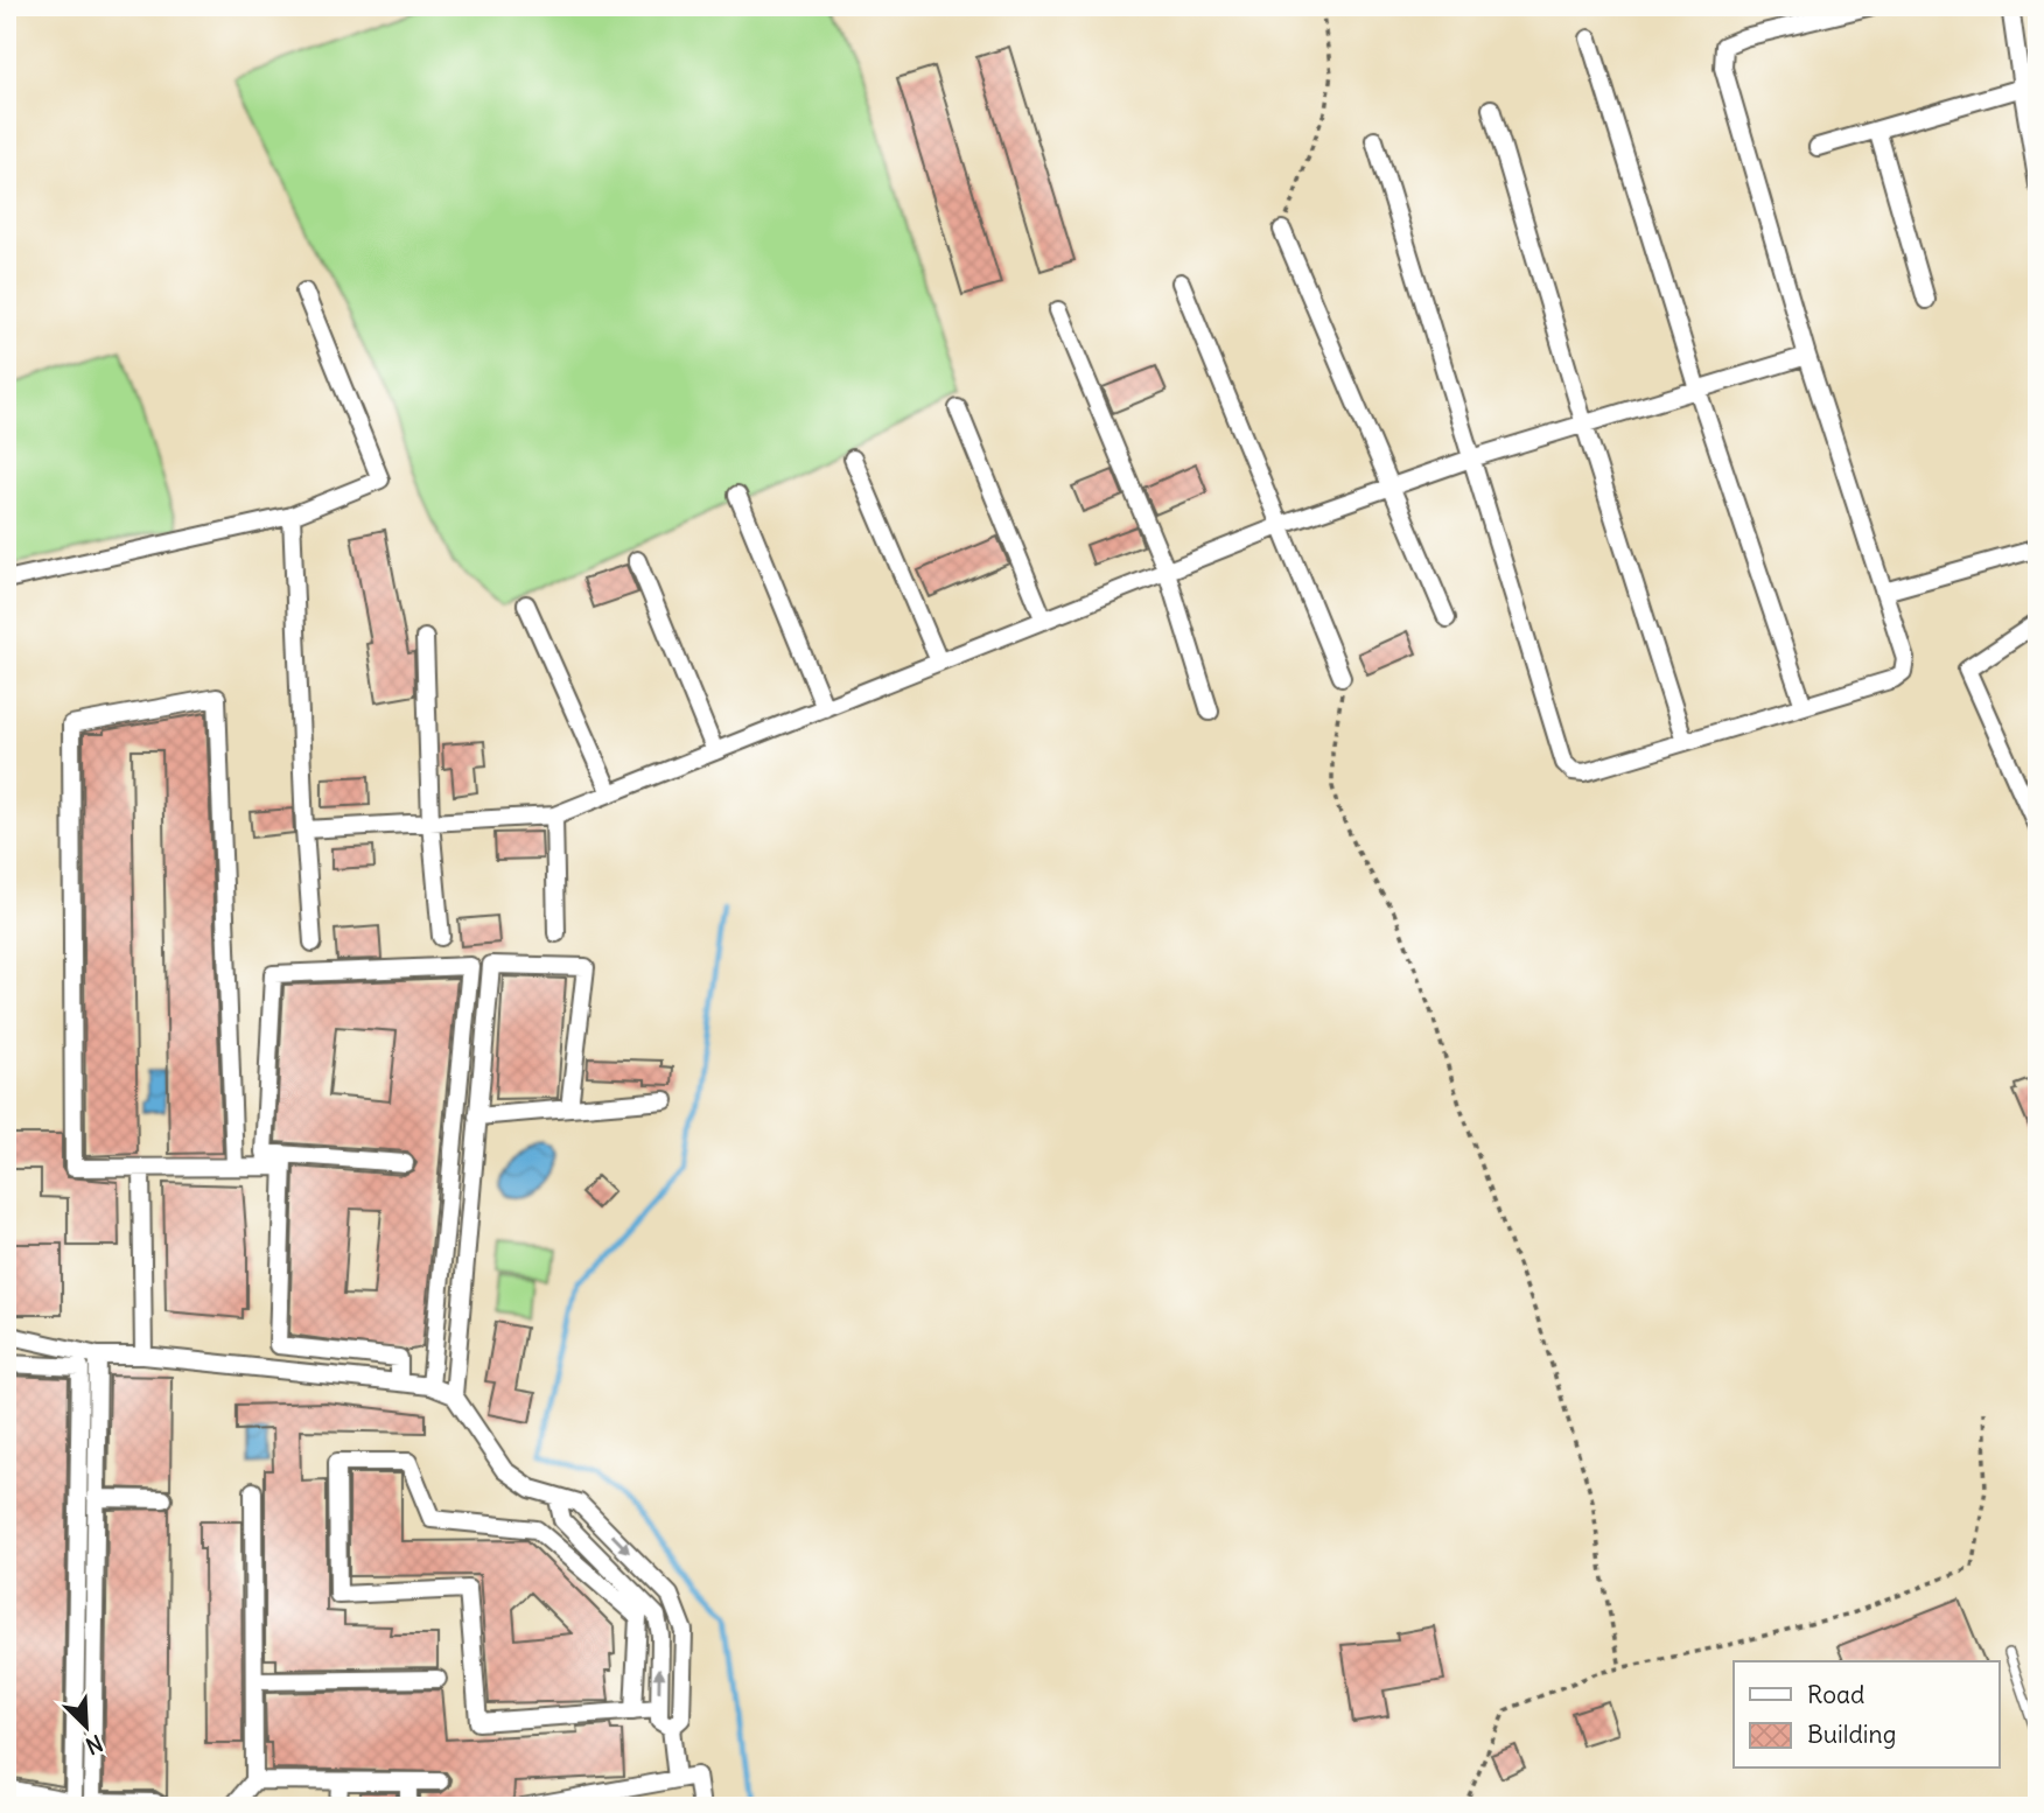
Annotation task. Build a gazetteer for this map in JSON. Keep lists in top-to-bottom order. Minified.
{"legend":["Road","Building"],"north":"bottom right"}
